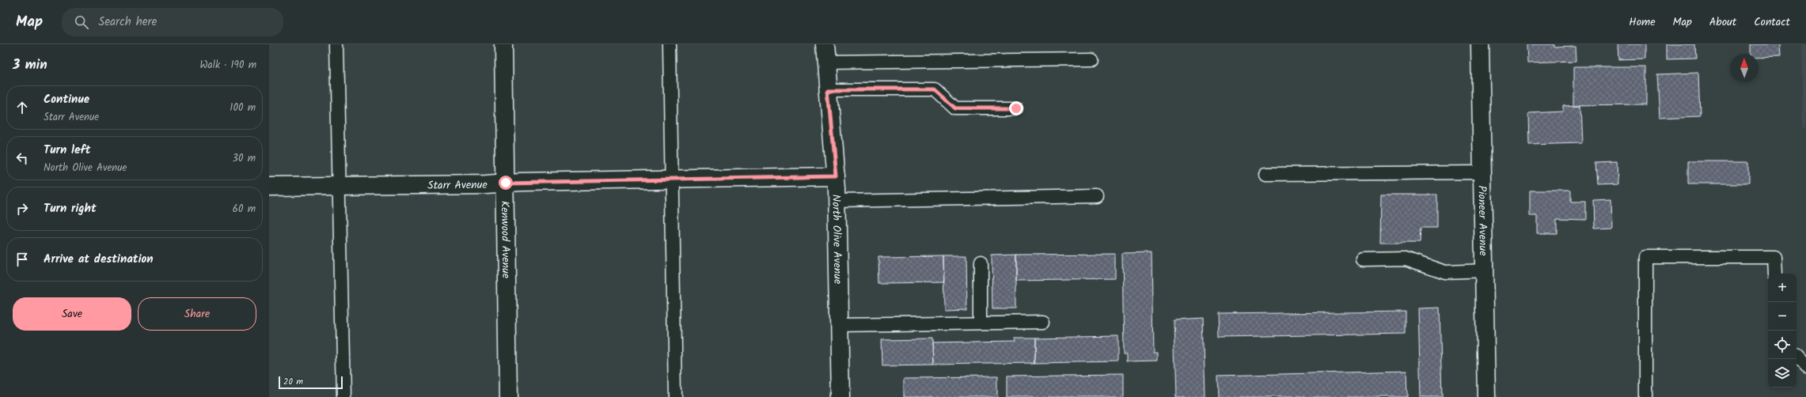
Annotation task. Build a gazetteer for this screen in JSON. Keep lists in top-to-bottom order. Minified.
{"streets":{"street":["Starr Avenue","Pioneer Avenue","Kenwood Avenue","North Olive Avenue"]},"crossings":[["Starr Avenue","Kenwood Avenue"],["Starr Avenue","North Olive Avenue"]],"scale_bar":"20 m","north":"top","page":{"header":"Map","search":"Search here","nav":["Home","Map","About","Contact"],"heading":["3 min","Walk · 190 m"],"list":[["Continue","Starr Avenue","100 m"],["Turn left","North Olive Avenue","30 m"],["Turn right","60 m"],"Arrive at destination"],"map_buttons":["+","−"],"buttons":["Save","Share"],"scale":"20 m"}}
